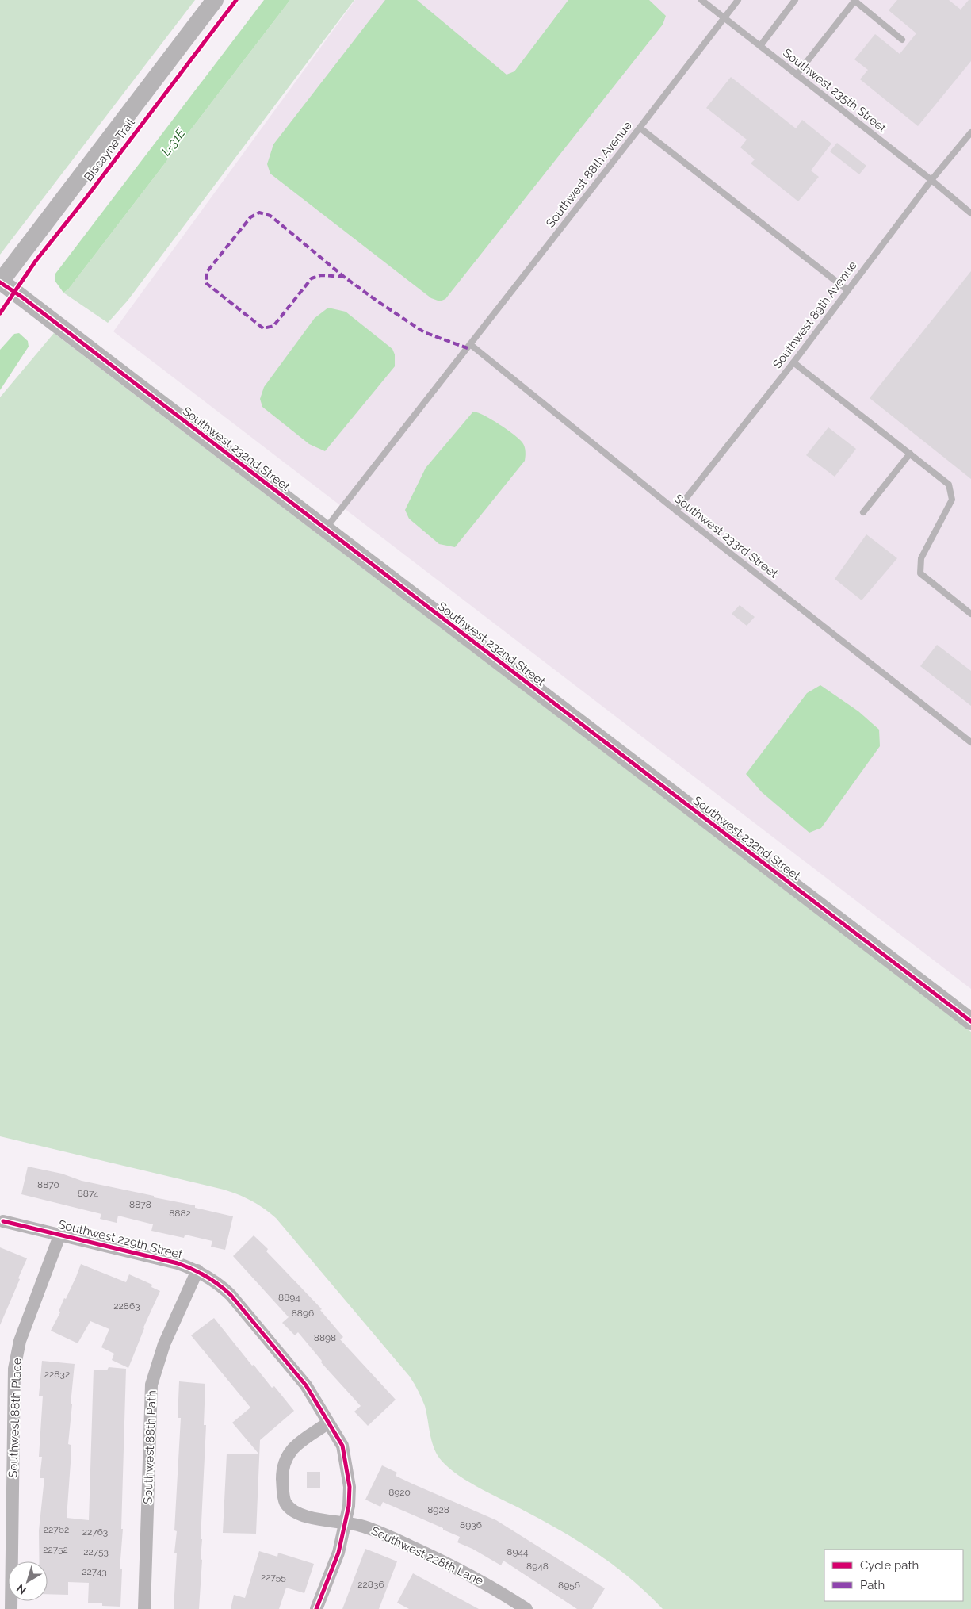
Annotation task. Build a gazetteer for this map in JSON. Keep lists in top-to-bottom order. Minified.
{"streets":{"street":["Southwest 232nd Street","Southwest 229th Street","Southwest 88th Place","Southwest 88th Path","Southwest 228th Lane"],"lane":["Southwest 235th Street","Southwest 88th Avenue","Southwest 89th Avenue","Southwest 233rd Street"],"cycle path":["Biscayne Trail"]},"crossings":[["Southwest 235th Street","Southwest 88th Avenue"],["Southwest 235th Street","Southwest 89th Avenue"],["Southwest 88th Avenue","Southwest 232nd Street"],["Southwest 88th Avenue","Southwest 233rd Street"],["Southwest 89th Avenue","Southwest 233rd Street"],["Southwest 229th Street","Southwest 88th Place"],["Southwest 229th Street","Southwest 88th Path"],["Southwest 229th Street","Southwest 228th Lane"]],"water":["L-31E"],"house_numbers":["8870","8874","8878","8882","8894","22863","8896","8898","22832","8920","8928","8936","22762","22763","22752","22753","8944","8948","22743","22755","22836","8956"],"legend":["Cycle path","Path"],"north":"bottom left"}
